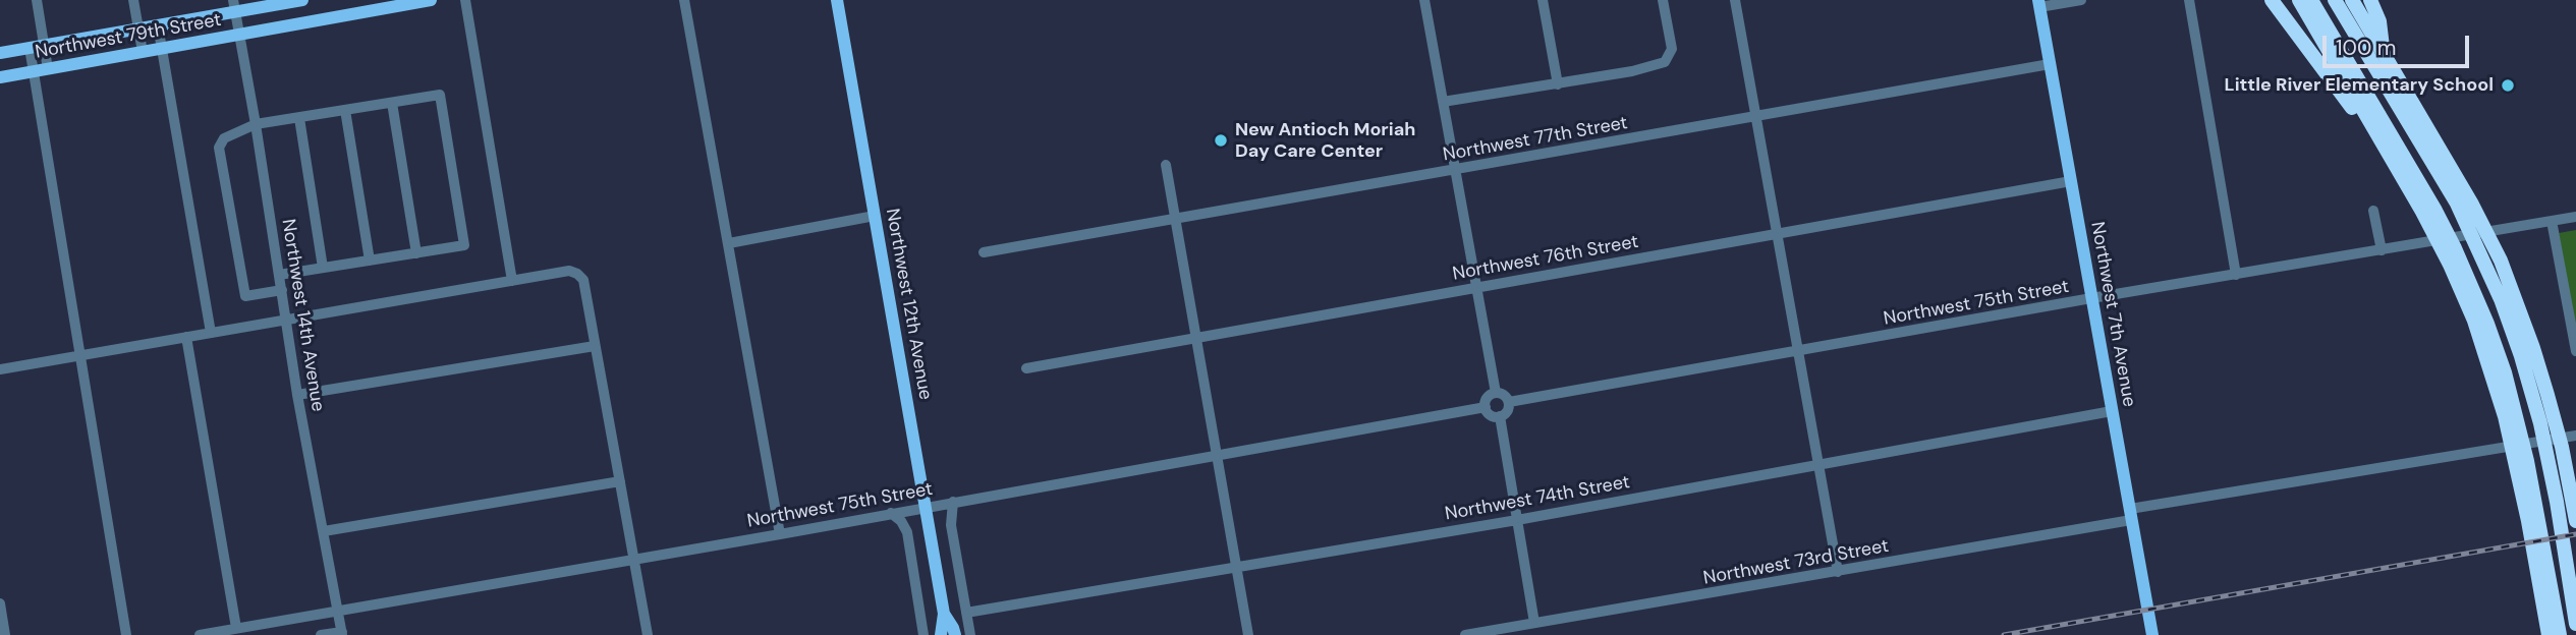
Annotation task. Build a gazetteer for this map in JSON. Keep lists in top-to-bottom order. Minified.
{"streets":{"main road":["Northwest 79th Street","Northwest 12th Avenue","Northwest 7th Avenue"],"street":["Northwest 77th Street","Northwest 76th Street","Northwest 75th Street","Northwest 14th Avenue","Northwest 74th Street","Northwest 73rd Street"]},"crossings":[["Northwest 79th Street","Northwest 14th Avenue"],["Northwest 77th Street","Northwest 7th Avenue"],["Northwest 76th Street","Northwest 7th Avenue"],["Northwest 75th Street","Northwest 12th Avenue"],["Northwest 75th Street","Northwest 7th Avenue"],["Northwest 75th Street","Northwest 14th Avenue"],["Northwest 7th Avenue","Northwest 74th Street"],["Northwest 7th Avenue","Northwest 73rd Street"]],"places":["Little River Elementary School","New Antioch Moriah Day Care Center"],"scale_bar":"100 m"}
